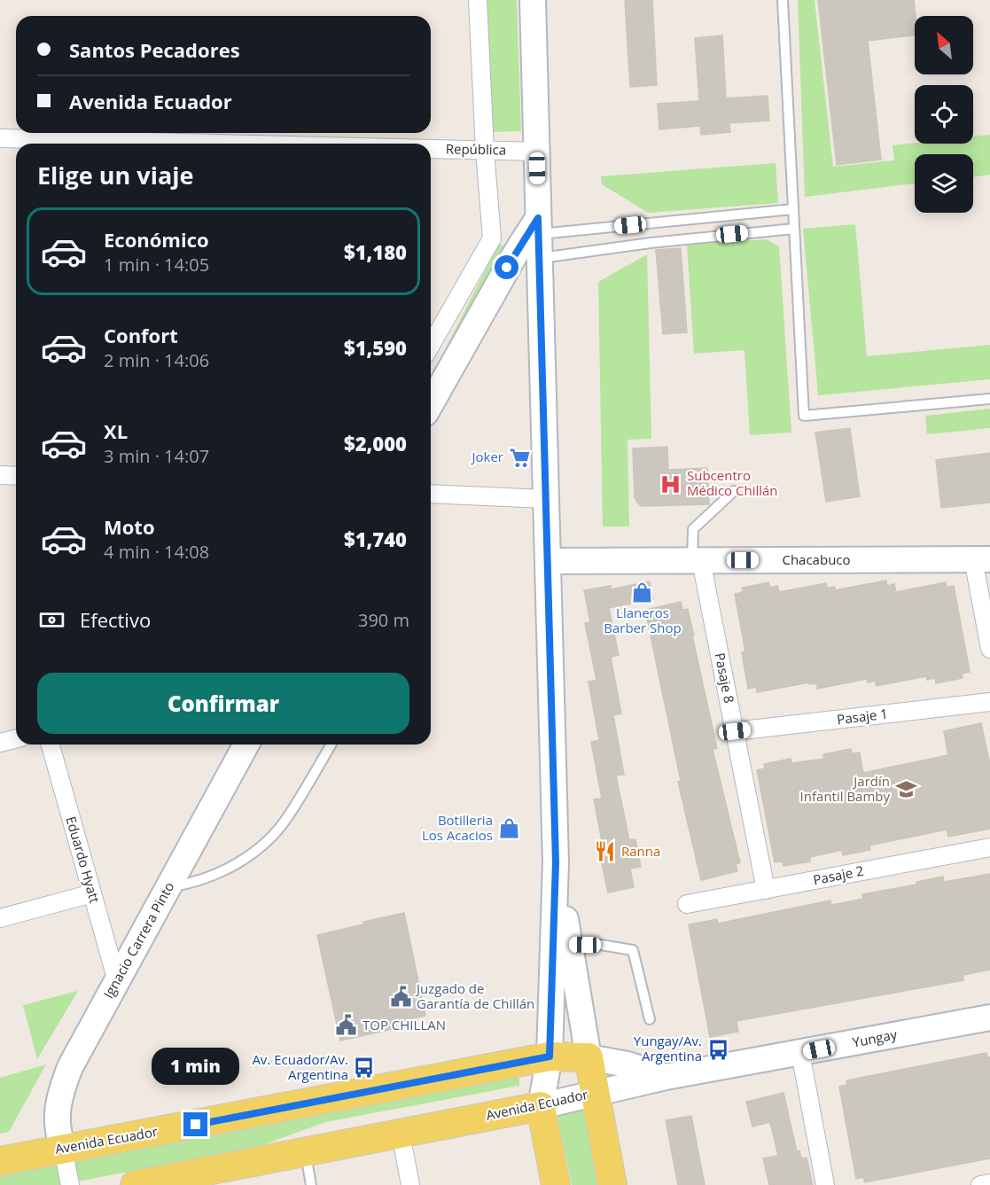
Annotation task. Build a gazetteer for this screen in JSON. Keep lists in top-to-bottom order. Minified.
{"streets":{"main road":["Avenida Ecuador"],"street":["República","Chacabuco","Pasaje 8","Pasaje 1","Eduardo Hyatt","Pasaje 2","Ignacio Carrera Pinto","Yungay"]},"crossings":[["Chacabuco","Pasaje 8"],["Pasaje 8","Pasaje 1"],["Pasaje 8","Pasaje 2"],["Eduardo Hyatt","Ignacio Carrera Pinto"],["Ignacio Carrera Pinto","Avenida Ecuador"],["Yungay","Avenida Ecuador"]],"places":{"supermarket":["Joker"],"hospital":["Subcentro Médico Chillán"],"shop":["Llaneros Barber Shop","Botilleria Los Acacios"],"school or university":["Jardín Infantil Bamby"],"restaurant":["Ranna"],"public building":["Juzgado de Garantía de Chillán","TOP CHILLAN"],"bus stop":["Yungay/Av. Argentina","Av. Ecuador/Av. Argentina"]},"north":"top left","page":{"banner":["Santos Pecadores","Avenida Ecuador"],"heading":"Elige un viaje","list":[{"name":"Económico","note":"1 min · 14:05","value":"$1,180"},{"name":"Confort","note":"2 min · 14:06","value":"$1,590"},{"name":"XL","note":"3 min · 14:07","value":"$2,000"},{"name":"Moto","note":"4 min · 14:08","value":"$1,740"}],"pay":["Efectivo","390 m"],"buttons":"Confirmar","bubble":"1 min"}}
